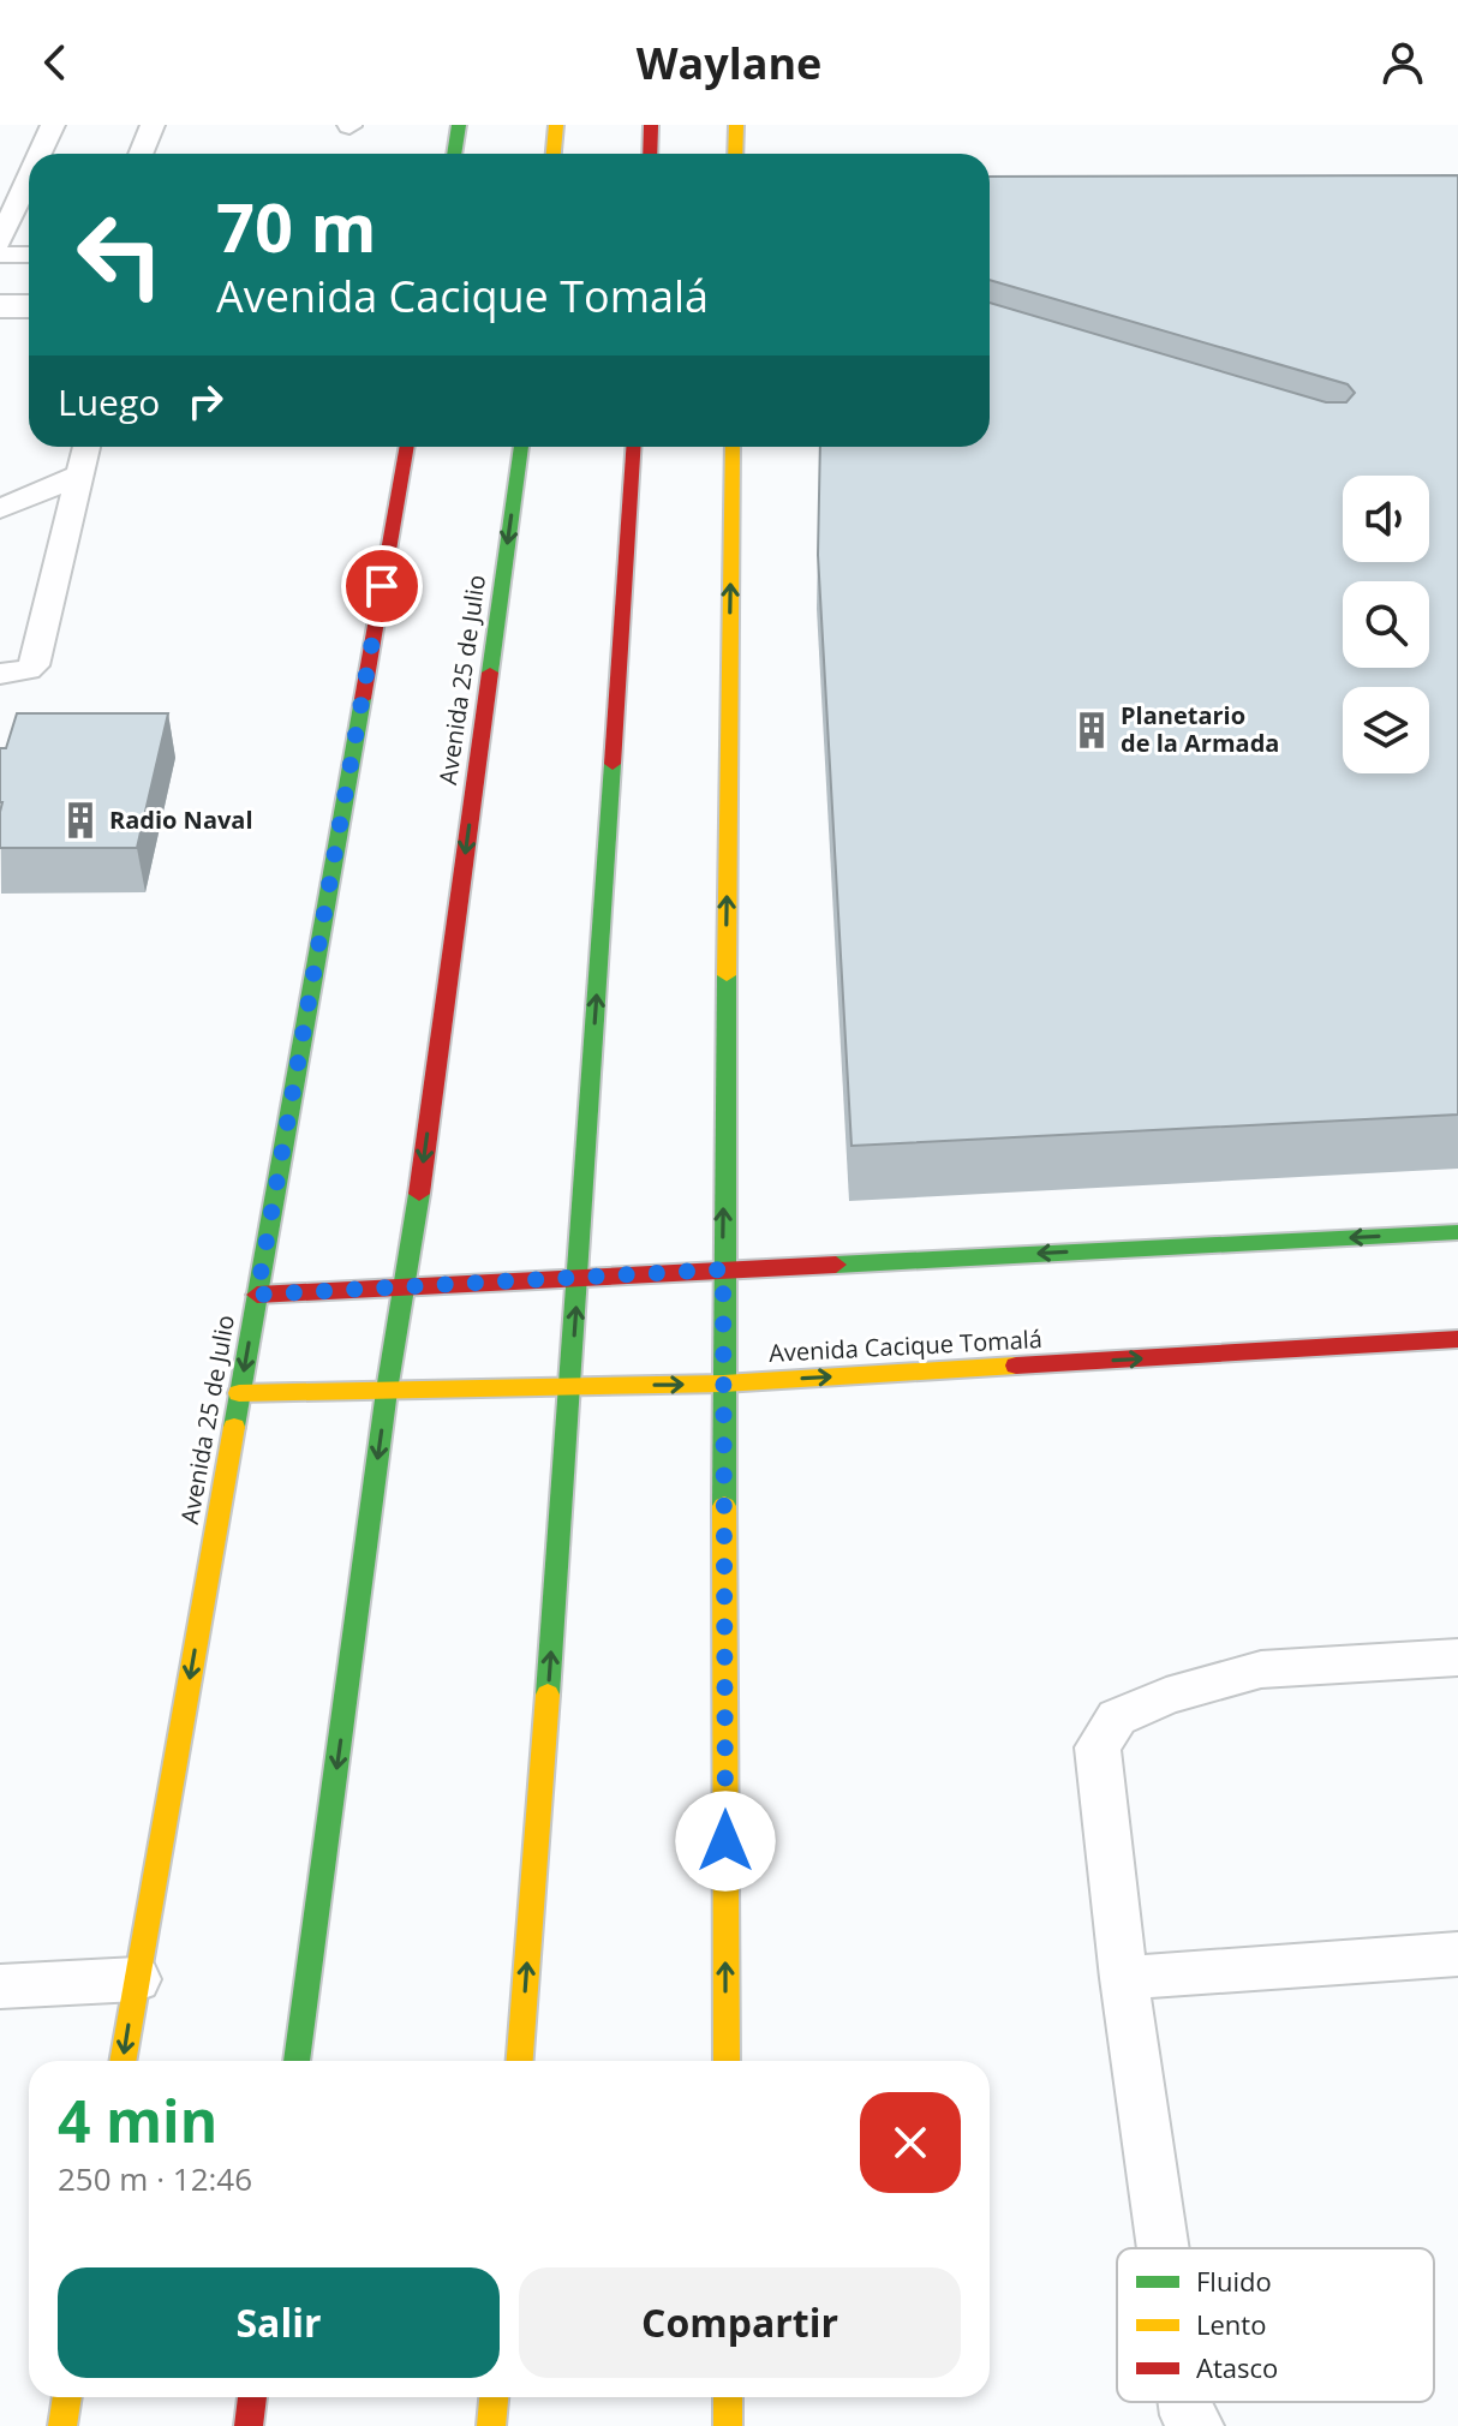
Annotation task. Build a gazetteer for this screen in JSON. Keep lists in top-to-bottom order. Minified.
{"streets":{"main road":["Avenida 25 de Julio","Avenida Cacique Tomalá"]},"crossings":[["Avenida 25 de Julio","Avenida Cacique Tomalá"]],"places":{"building":["Planetario de la Armada","Radio Naval"]},"legend":["Fluido","Lento","Atasco"],"page":{"header":"Waylane","turn":["70 m","Avenida Cacique Tomalá"],"then":"Luego","heading":["4 min","250 m · 12:46"],"buttons":["Salir","Compartir"]}}
